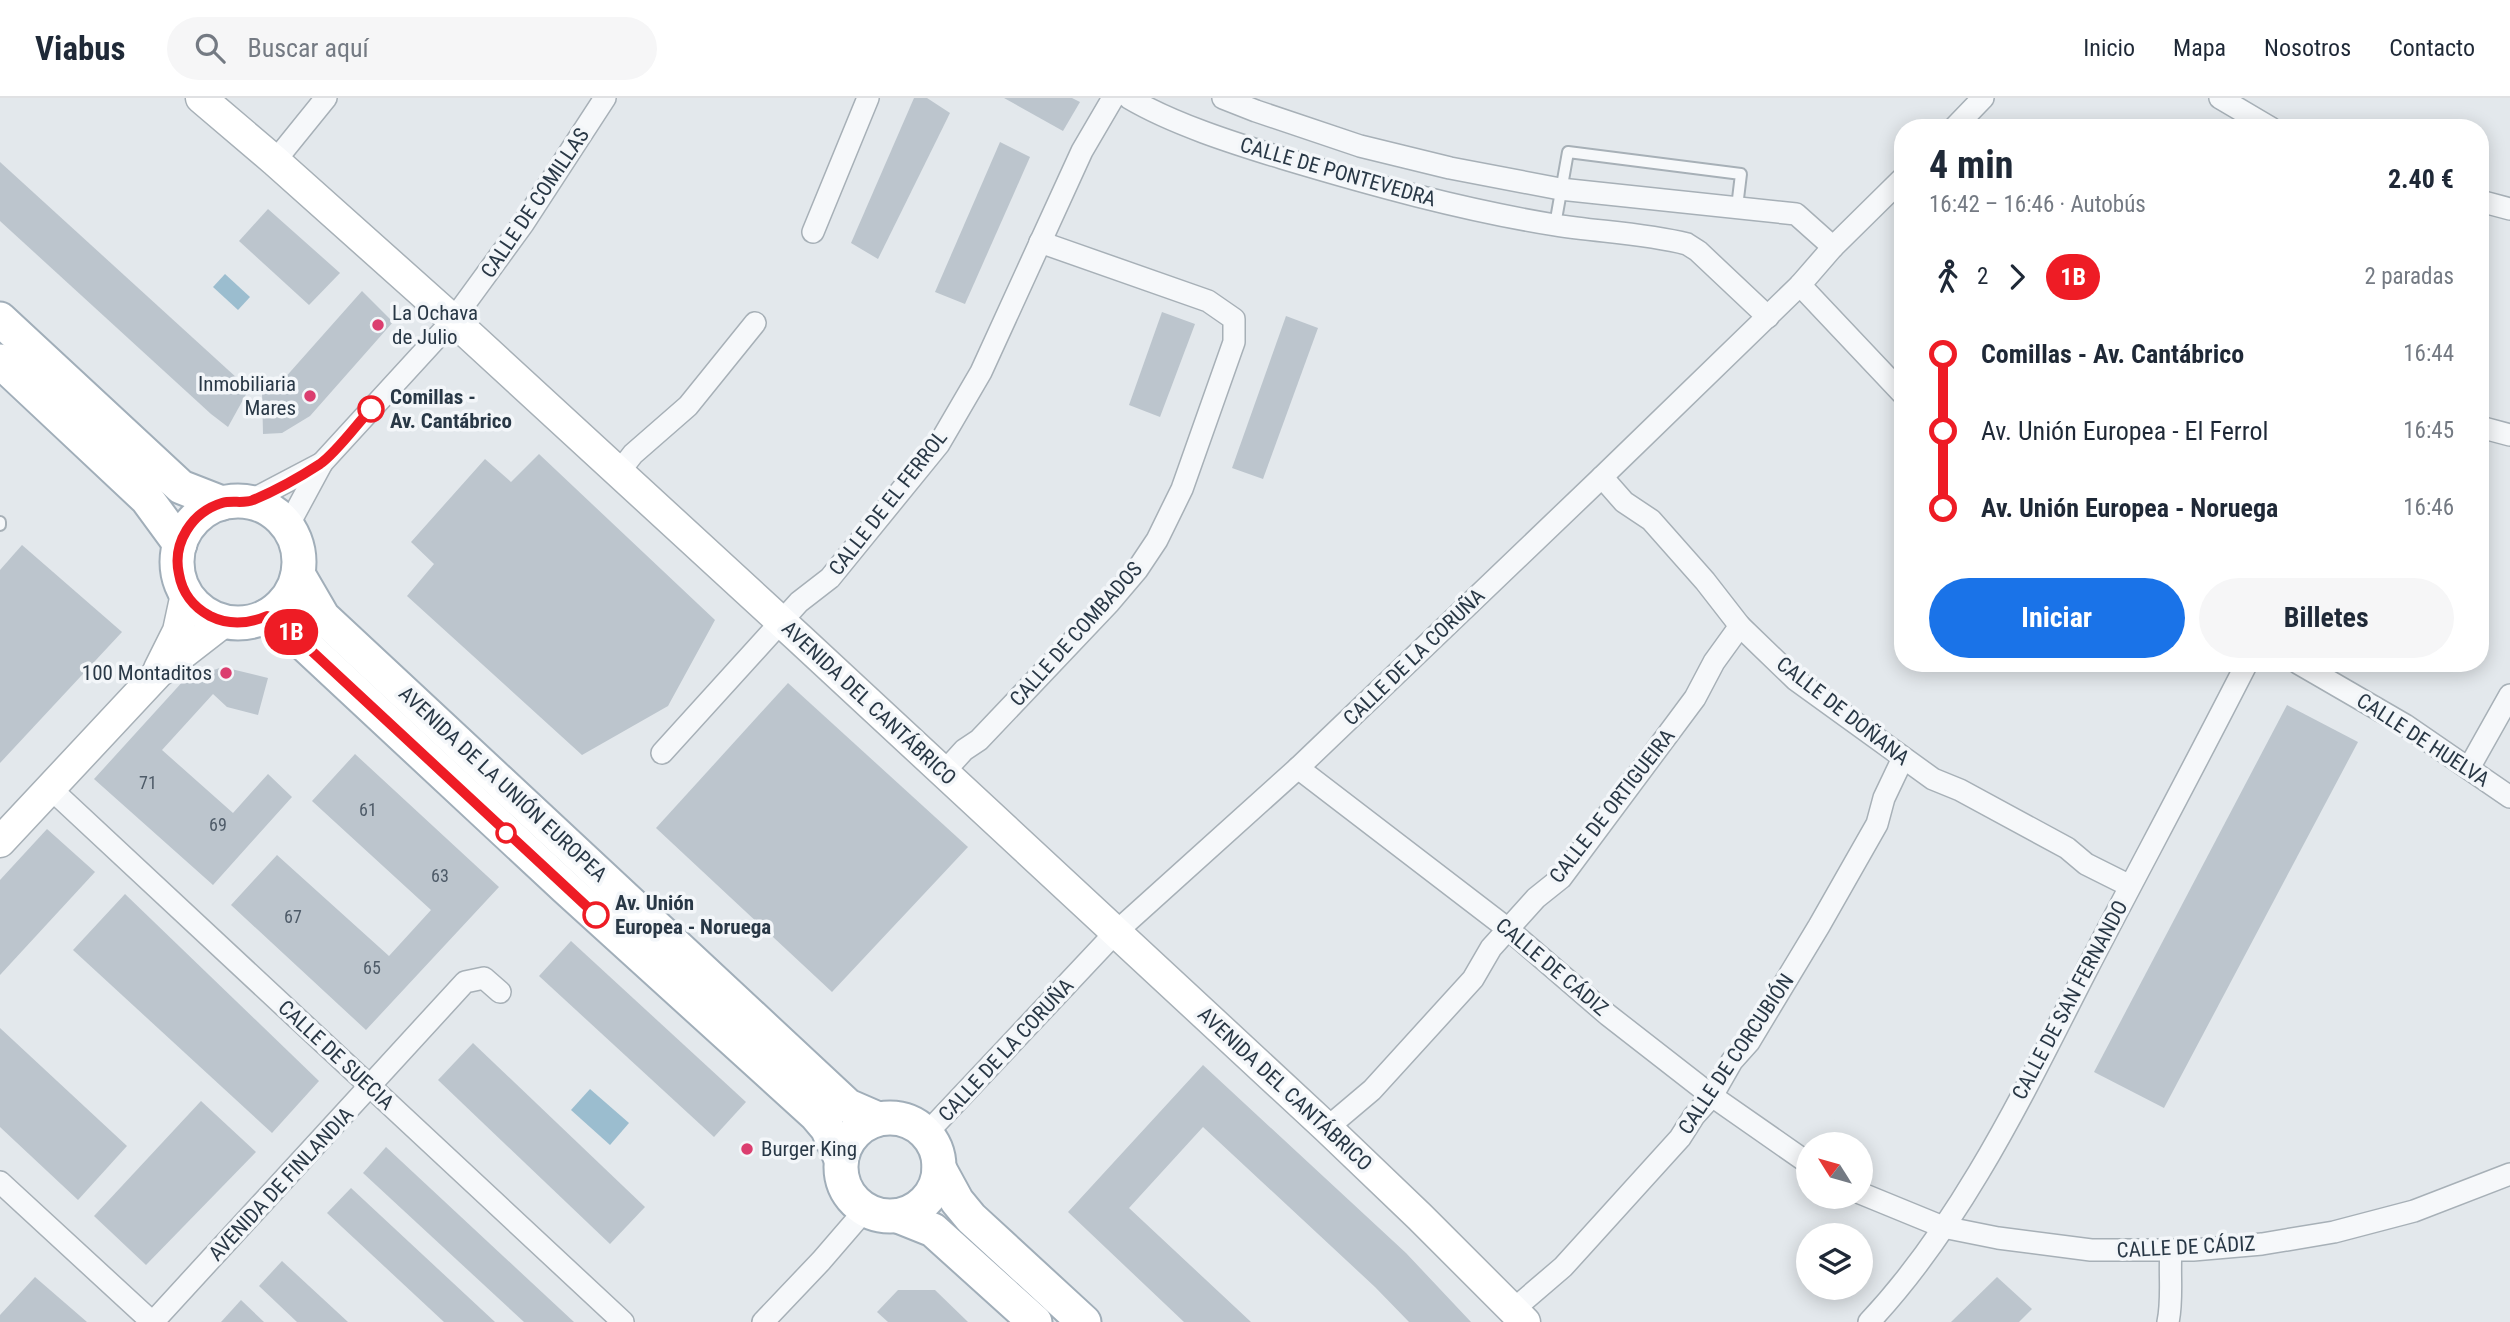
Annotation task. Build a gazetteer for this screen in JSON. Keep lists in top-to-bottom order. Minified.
{"streets":{"main road":["AVENIDA DE LA UNIÓN EUROPEA"],"street":["CALLE DE PONTEVEDRA","CALLE DE COMILLAS","CALLE DE EL FERROL","CALLE DE COMBADOS","CALLE DE LA CORUÑA","AVENIDA DEL CANTÁBRICO","CALLE DE DOÑANA","CALLE DE HUELVA","CALLE DE ORTIGUEIRA","CALLE DE CÁDIZ","CALLE DE SAN FERNANDO","CALLE DE CORCUBIÓN","CALLE DE SUECIA","AVENIDA DE FINLANDIA"]},"crossings":[["CALLE DE PONTEVEDRA","CALLE DE EL FERROL"],["CALLE DE PONTEVEDRA","CALLE DE LA CORUÑA"],["CALLE DE COMILLAS","AVENIDA DEL CANTÁBRICO"],["CALLE DE COMILLAS","AVENIDA DE LA UNIÓN EUROPEA"],["CALLE DE EL FERROL","CALLE DE COMBADOS"],["CALLE DE EL FERROL","AVENIDA DEL CANTÁBRICO"],["CALLE DE COMBADOS","AVENIDA DEL CANTÁBRICO"],["CALLE DE LA CORUÑA","AVENIDA DEL CANTÁBRICO"],["CALLE DE LA CORUÑA","CALLE DE DOÑANA"],["CALLE DE LA CORUÑA","AVENIDA DE LA UNIÓN EUROPEA"],["CALLE DE LA CORUÑA","CALLE DE CÁDIZ"],["AVENIDA DEL CANTÁBRICO","CALLE DE ORTIGUEIRA"],["AVENIDA DEL CANTÁBRICO","CALLE DE CORCUBIÓN"],["CALLE DE DOÑANA","CALLE DE ORTIGUEIRA"],["CALLE DE DOÑANA","CALLE DE SAN FERNANDO"],["CALLE DE DOÑANA","CALLE DE CORCUBIÓN"],["CALLE DE ORTIGUEIRA","CALLE DE CÁDIZ"],["CALLE DE CÁDIZ","CALLE DE SAN FERNANDO"],["CALLE DE CÁDIZ","CALLE DE CORCUBIÓN"],["CALLE DE SUECIA","AVENIDA DE FINLANDIA"]],"places":["La Ochava de Julio","Inmobiliaria Mares","Comillas - Av. Cantábrico","100 Montaditos","Av. Unión Europea - Noruega","Burger King"],"lines":["bus line 1B"],"house_numbers":["71","61","69","63","67","65"],"north":"top left","page":{"header":"Viabus","search":"Buscar aquí","nav":["Inicio","Mapa","Nosotros","Contacto"],"on_map":"1B","heading":["4 min","16:42 – 16:46 · Autobús","2.40 €"],"legs":["2","1B","2 paradas"],"list":[{"name":"Comillas - Av. Cantábrico","value":"16:44"},{"name":"Av. Unión Europea - El Ferrol","value":"16:45"},{"name":"Av. Unión Europea - Noruega","value":"16:46"}],"buttons":["Iniciar","Billetes"]}}
